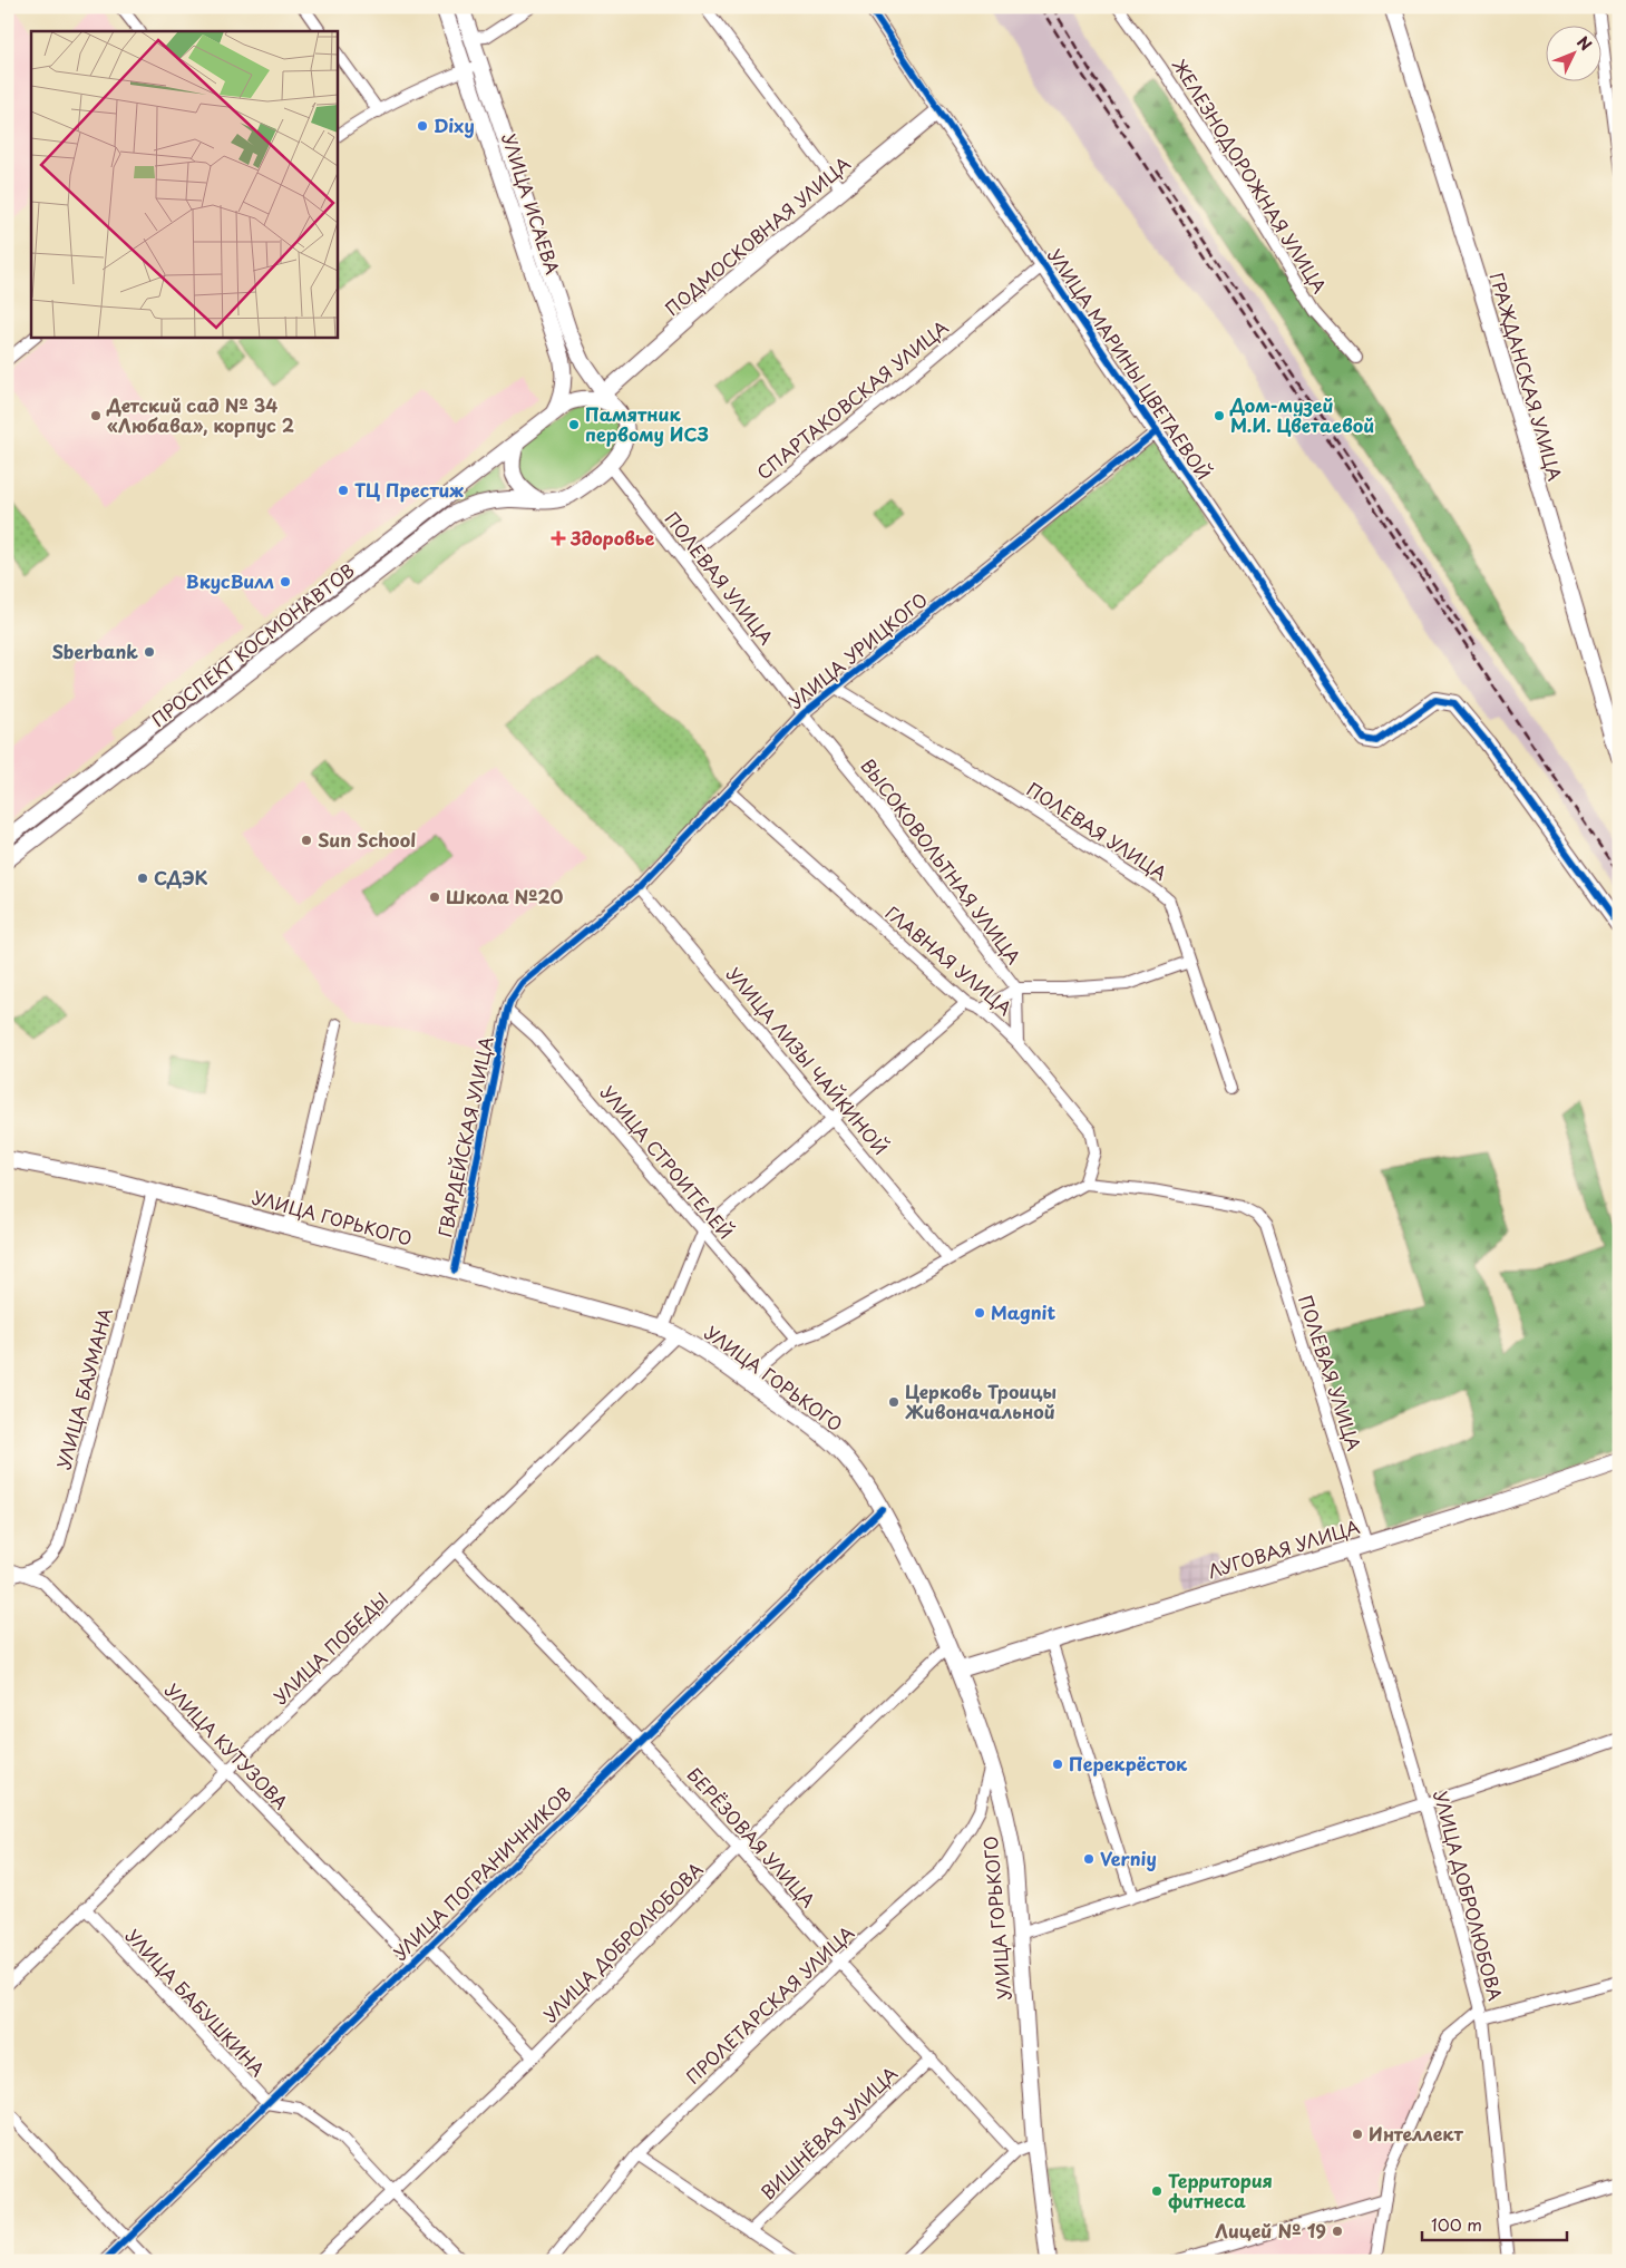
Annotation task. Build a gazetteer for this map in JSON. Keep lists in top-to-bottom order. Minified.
{"streets":{"main road":["УЛИЦА ИСАЕВА","ПОДМОСКОВНАЯ УЛИЦА","УЛИЦА МАРИНЫ ЦВЕТАЕВОЙ","ГРАЖДАНСКАЯ УЛИЦА","ПРОСПЕКТ КОСМОНАВТОВ","УЛИЦА ГОРЬКОГО","ЛУГОВАЯ УЛИЦА"],"street":["ЖЕЛЕЗНОДОРОЖНАЯ УЛИЦА","СПАРТАКОВСКАЯ УЛИЦА","ПОЛЕВАЯ УЛИЦА","УЛИЦА УРИЦКОГО","ВЫСОКОВОЛЬТНАЯ УЛИЦА","ГЛАВНАЯ УЛИЦА","УЛИЦА ЛИЗЫ ЧАЙКИНОЙ","ГВАРДЕЙСКАЯ УЛИЦА","УЛИЦА СТРОИТЕЛЕЙ","УЛИЦА БАУМАНА","УЛИЦА ПОБЕДЫ","УЛИЦА КУТУЗОВА","БЕРЁЗОВАЯ УЛИЦА","УЛИЦА ПОГРАНИЧНИКОВ","УЛИЦА ДОБРОЛЮБОВА","УЛИЦА БАБУШКИНА","ПРОЛЕТАРСКАЯ УЛИЦА","ВИШНЁВАЯ УЛИЦА"]},"crossings":[["УЛИЦА ИСАЕВА","ПОДМОСКОВНАЯ УЛИЦА"],["УЛИЦА ИСАЕВА","ПОЛЕВАЯ УЛИЦА"],["УЛИЦА ИСАЕВА","ПРОСПЕКТ КОСМОНАВТОВ"],["ПОДМОСКОВНАЯ УЛИЦА","УЛИЦА МАРИНЫ ЦВЕТАЕВОЙ"],["ПОДМОСКОВНАЯ УЛИЦА","ПОЛЕВАЯ УЛИЦА"],["ПОДМОСКОВНАЯ УЛИЦА","ПРОСПЕКТ КОСМОНАВТОВ"],["УЛИЦА МАРИНЫ ЦВЕТАЕВОЙ","СПАРТАКОВСКАЯ УЛИЦА"],["УЛИЦА МАРИНЫ ЦВЕТАЕВОЙ","УЛИЦА УРИЦКОГО"],["СПАРТАКОВСКАЯ УЛИЦА","ПОЛЕВАЯ УЛИЦА"],["ПОЛЕВАЯ УЛИЦА","ПРОСПЕКТ КОСМОНАВТОВ"],["ПОЛЕВАЯ УЛИЦА","УЛИЦА УРИЦКОГО"],["ПОЛЕВАЯ УЛИЦА","ВЫСОКОВОЛЬТНАЯ УЛИЦА"],["ПОЛЕВАЯ УЛИЦА","ГЛАВНАЯ УЛИЦА"],["ПОЛЕВАЯ УЛИЦА","ЛУГОВАЯ УЛИЦА"],["УЛИЦА УРИЦКОГО","ВЫСОКОВОЛЬТНАЯ УЛИЦА"],["УЛИЦА УРИЦКОГО","ГЛАВНАЯ УЛИЦА"],["УЛИЦА УРИЦКОГО","УЛИЦА ЛИЗЫ ЧАЙКИНОЙ"],["УЛИЦА УРИЦКОГО","ГВАРДЕЙСКАЯ УЛИЦА"],["УЛИЦА УРИЦКОГО","УЛИЦА СТРОИТЕЛЕЙ"],["ВЫСОКОВОЛЬТНАЯ УЛИЦА","ГЛАВНАЯ УЛИЦА"],["ГВАРДЕЙСКАЯ УЛИЦА","УЛИЦА СТРОИТЕЛЕЙ"],["ГВАРДЕЙСКАЯ УЛИЦА","УЛИЦА ГОРЬКОГО"],["УЛИЦА ГОРЬКОГО","УЛИЦА БАУМАНА"],["УЛИЦА ГОРЬКОГО","ЛУГОВАЯ УЛИЦА"],["УЛИЦА ГОРЬКОГО","УЛИЦА ПОБЕДЫ"],["УЛИЦА ГОРЬКОГО","УЛИЦА ПОГРАНИЧНИКОВ"],["УЛИЦА ГОРЬКОГО","УЛИЦА ДОБРОЛЮБОВА"],["УЛИЦА ГОРЬКОГО","ПРОЛЕТАРСКАЯ УЛИЦА"],["УЛИЦА БАУМАНА","УЛИЦА КУТУЗОВА"],["ЛУГОВАЯ УЛИЦА","УЛИЦА ДОБРОЛЮБОВА"],["УЛИЦА ПОБЕДЫ","УЛИЦА КУТУЗОВА"],["УЛИЦА ПОБЕДЫ","БЕРЁЗОВАЯ УЛИЦА"],["УЛИЦА ПОБЕДЫ","УЛИЦА БАБУШКИНА"],["УЛИЦА КУТУЗОВА","УЛИЦА ПОГРАНИЧНИКОВ"],["БЕРЁЗОВАЯ УЛИЦА","УЛИЦА ПОГРАНИЧНИКОВ"],["БЕРЁЗОВАЯ УЛИЦА","УЛИЦА ДОБРОЛЮБОВА"],["БЕРЁЗОВАЯ УЛИЦА","ПРОЛЕТАРСКАЯ УЛИЦА"],["БЕРЁЗОВАЯ УЛИЦА","ВИШНЁВАЯ УЛИЦА"],["УЛИЦА ПОГРАНИЧНИКОВ","УЛИЦА БАБУШКИНА"],["УЛИЦА ДОБРОЛЮБОВА","УЛИЦА БАБУШКИНА"]],"places":{"other":["Dixy","Детский сад № 34 «Любава», корпус 2","Дом-музей М.И. Цветаевой","Памятник первому ИСЗ","ТЦ Престиж","ВкусВилл","Sberbank","Sun School","СДЭК","Школа №20","Magnit","Церковь Троицы Живоначальной","Перекрёсток","Verniy","Интеллект","Территория фитнеса","Лицей № 19"],"health":["Здоровье"]},"scale_bar":"100 m","north":"top right"}
